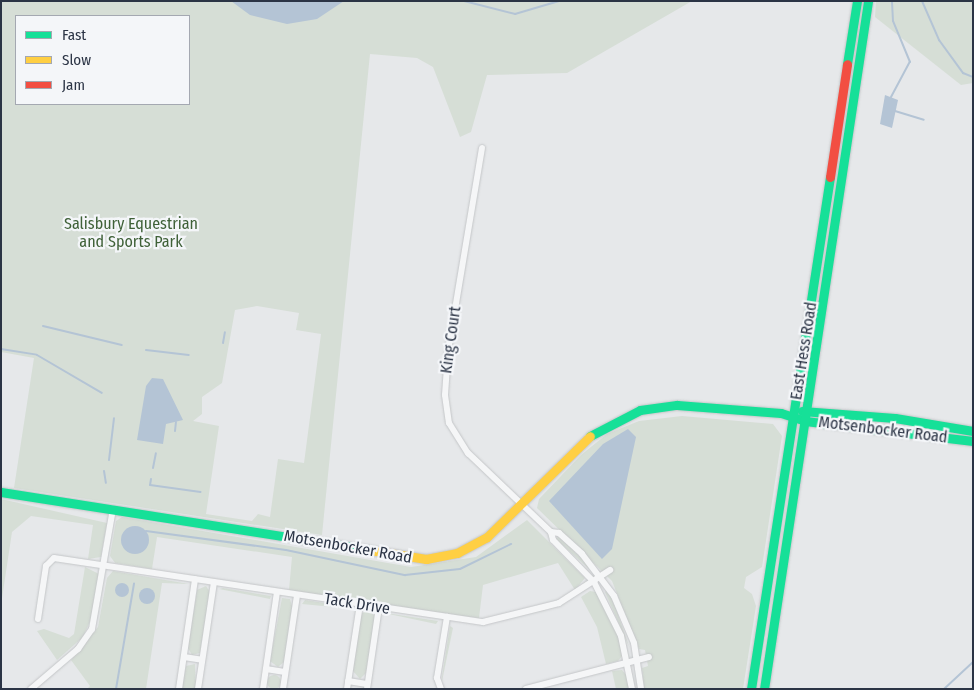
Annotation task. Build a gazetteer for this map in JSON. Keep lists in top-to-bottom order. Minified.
{"streets":{"main road":["East Hess Road","Motsenbocker Road"],"street":["King Court","Tack Drive"]},"crossings":[["King Court","Motsenbocker Road"],["East Hess Road","Motsenbocker Road"]],"parks":["Salisbury Equestrian and Sports Park"],"legend":["Fast","Slow","Jam"]}
